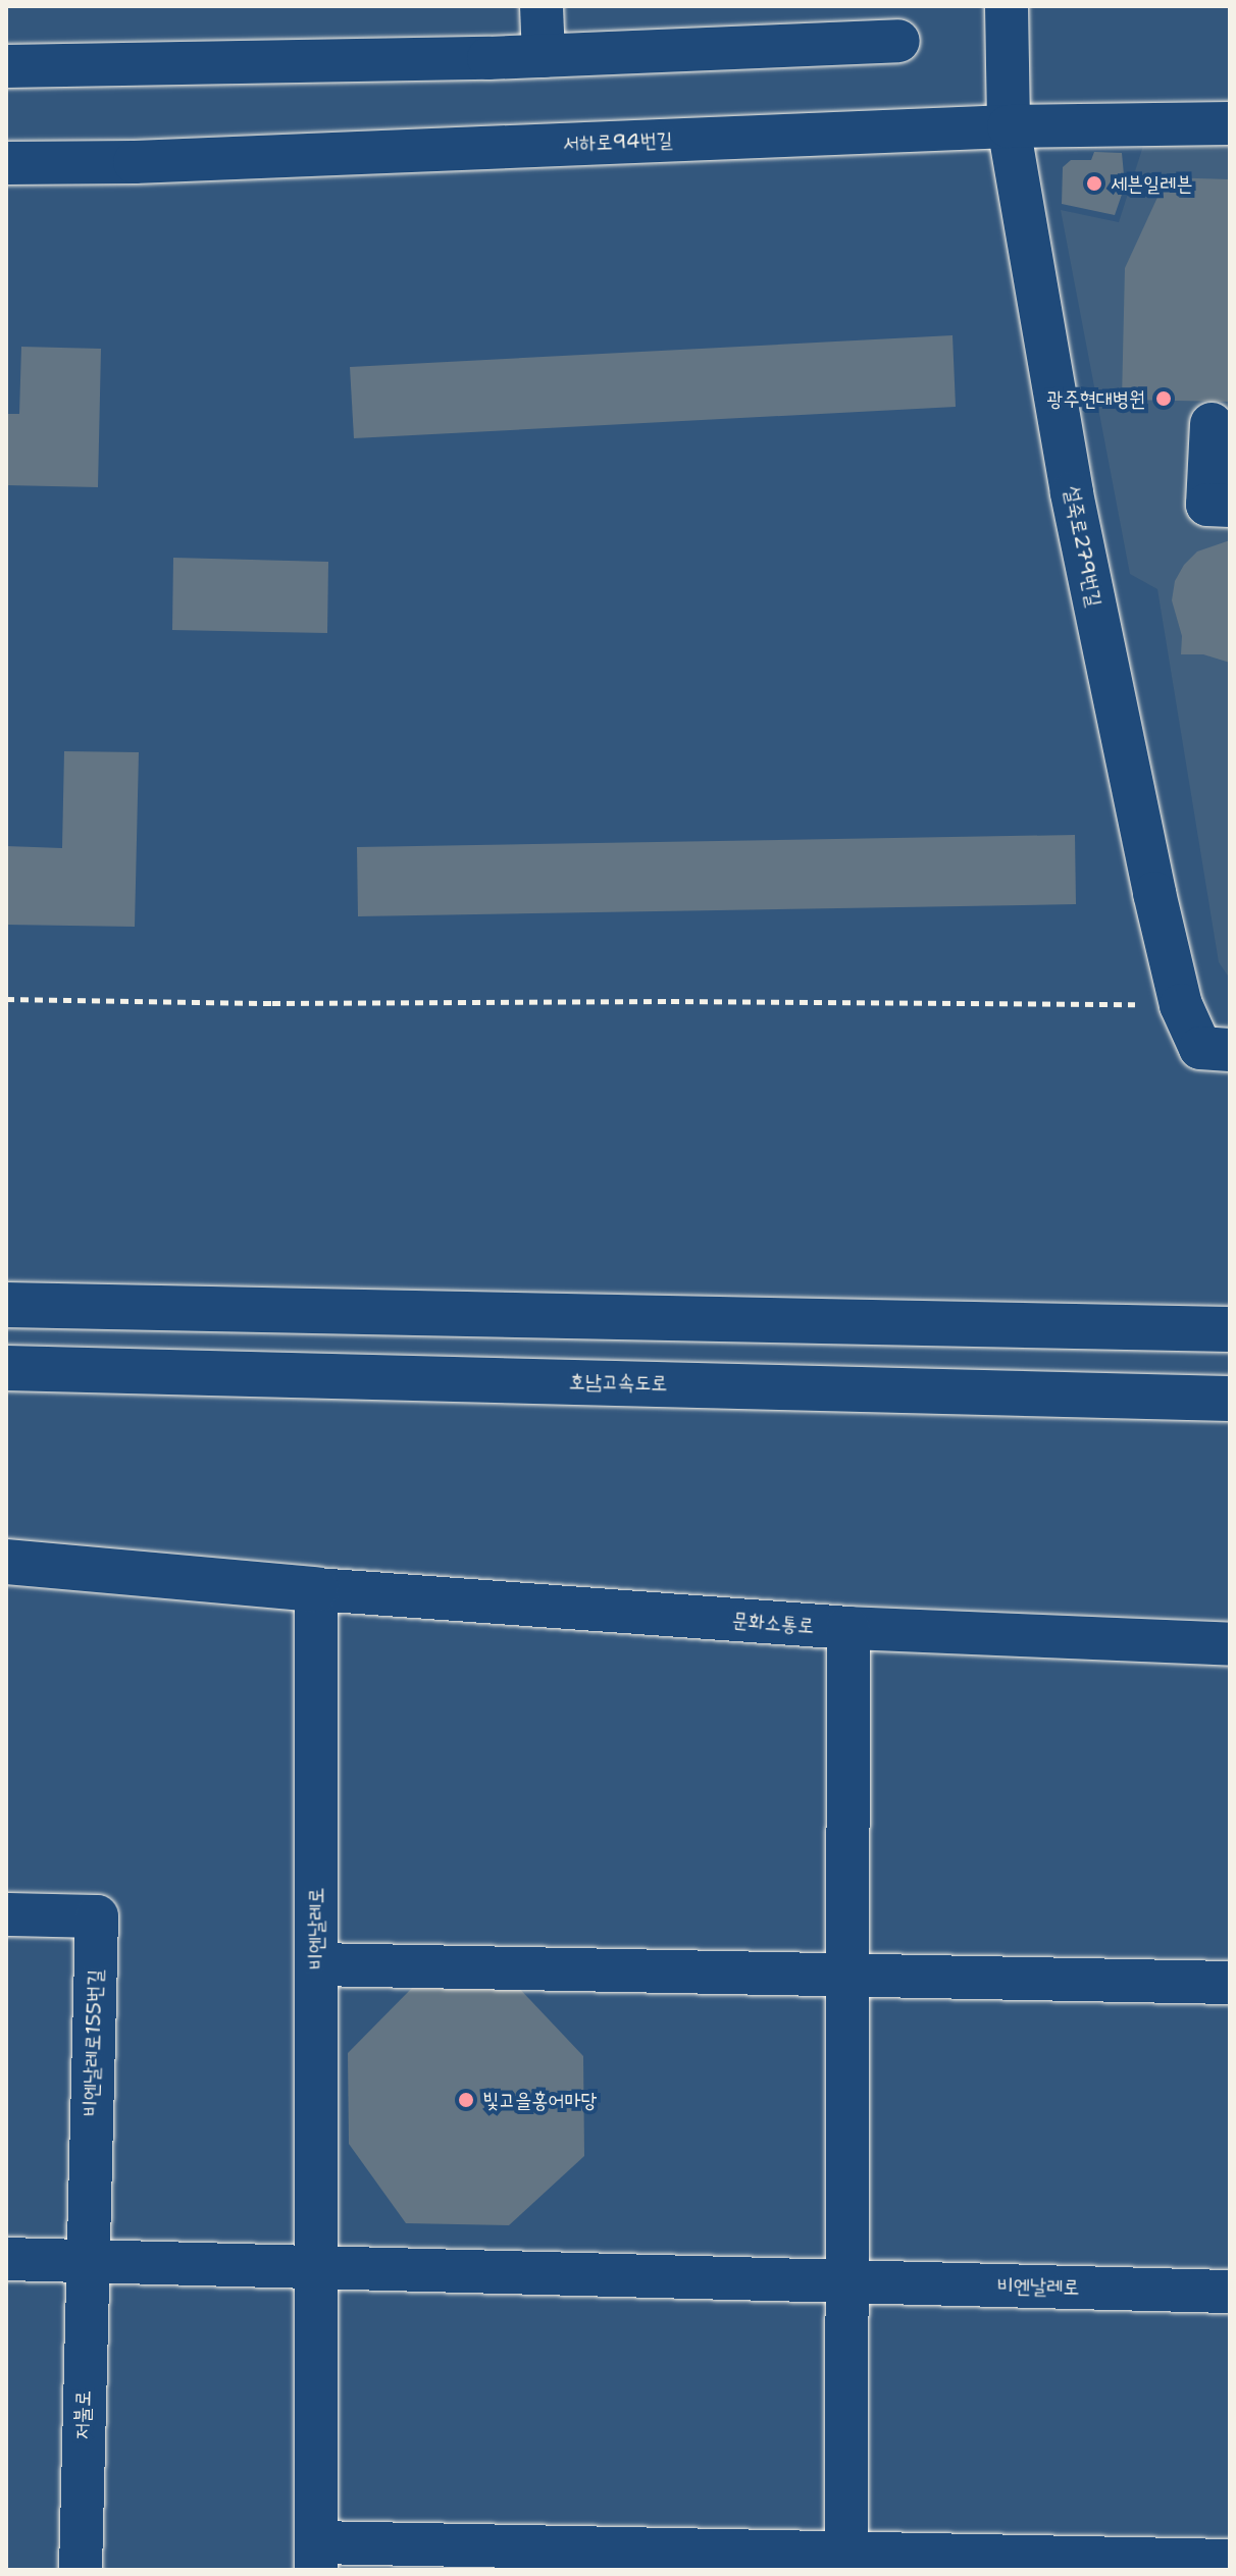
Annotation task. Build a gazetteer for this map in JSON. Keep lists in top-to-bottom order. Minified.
{"streets":{"highway":["호남고속도로"],"street":["서하로94번길","설죽로279번길","문화소통로","비엔날레로","비엔날레로155번길","저불로"]},"crossings":[["서하로94번길","설죽로279번길"],["문화소통로","비엔날레로"],["비엔날레로","비엔날레로155번길"],["비엔날레로","저불로"],["비엔날레로155번길","저불로"]],"places":["세븐일레븐","광주현대병원","빛고을홍어마당"]}
